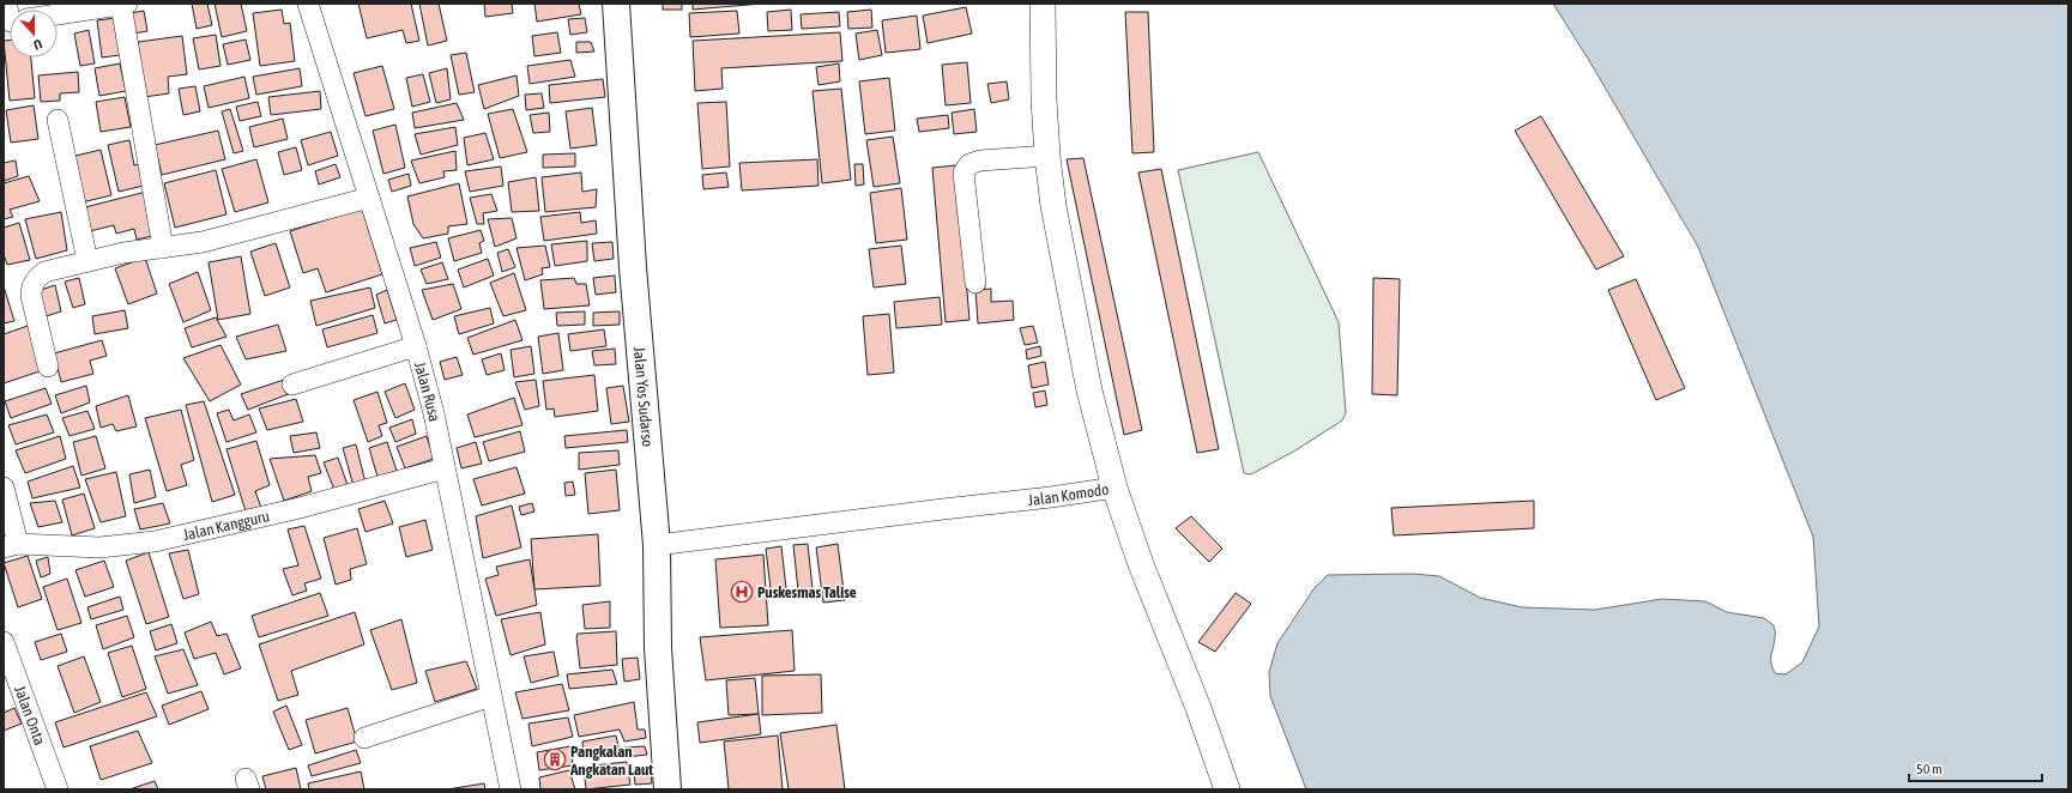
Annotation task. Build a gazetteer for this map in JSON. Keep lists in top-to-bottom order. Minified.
{"streets":{"highway":["Jalan Yos Sudarso"],"main road":["Jalan Komodo"],"street":["Jalan Rusa","Jalan Kangguru","Jalan Onta"]},"crossings":[["Jalan Rusa","Jalan Kangguru"],["Jalan Yos Sudarso","Jalan Komodo"]],"places":{"hospital":["Puskesmas Talise"],"building":["Pangkalan Angkatan Laut"]},"scale_bar":"50 m","north":"bottom"}
